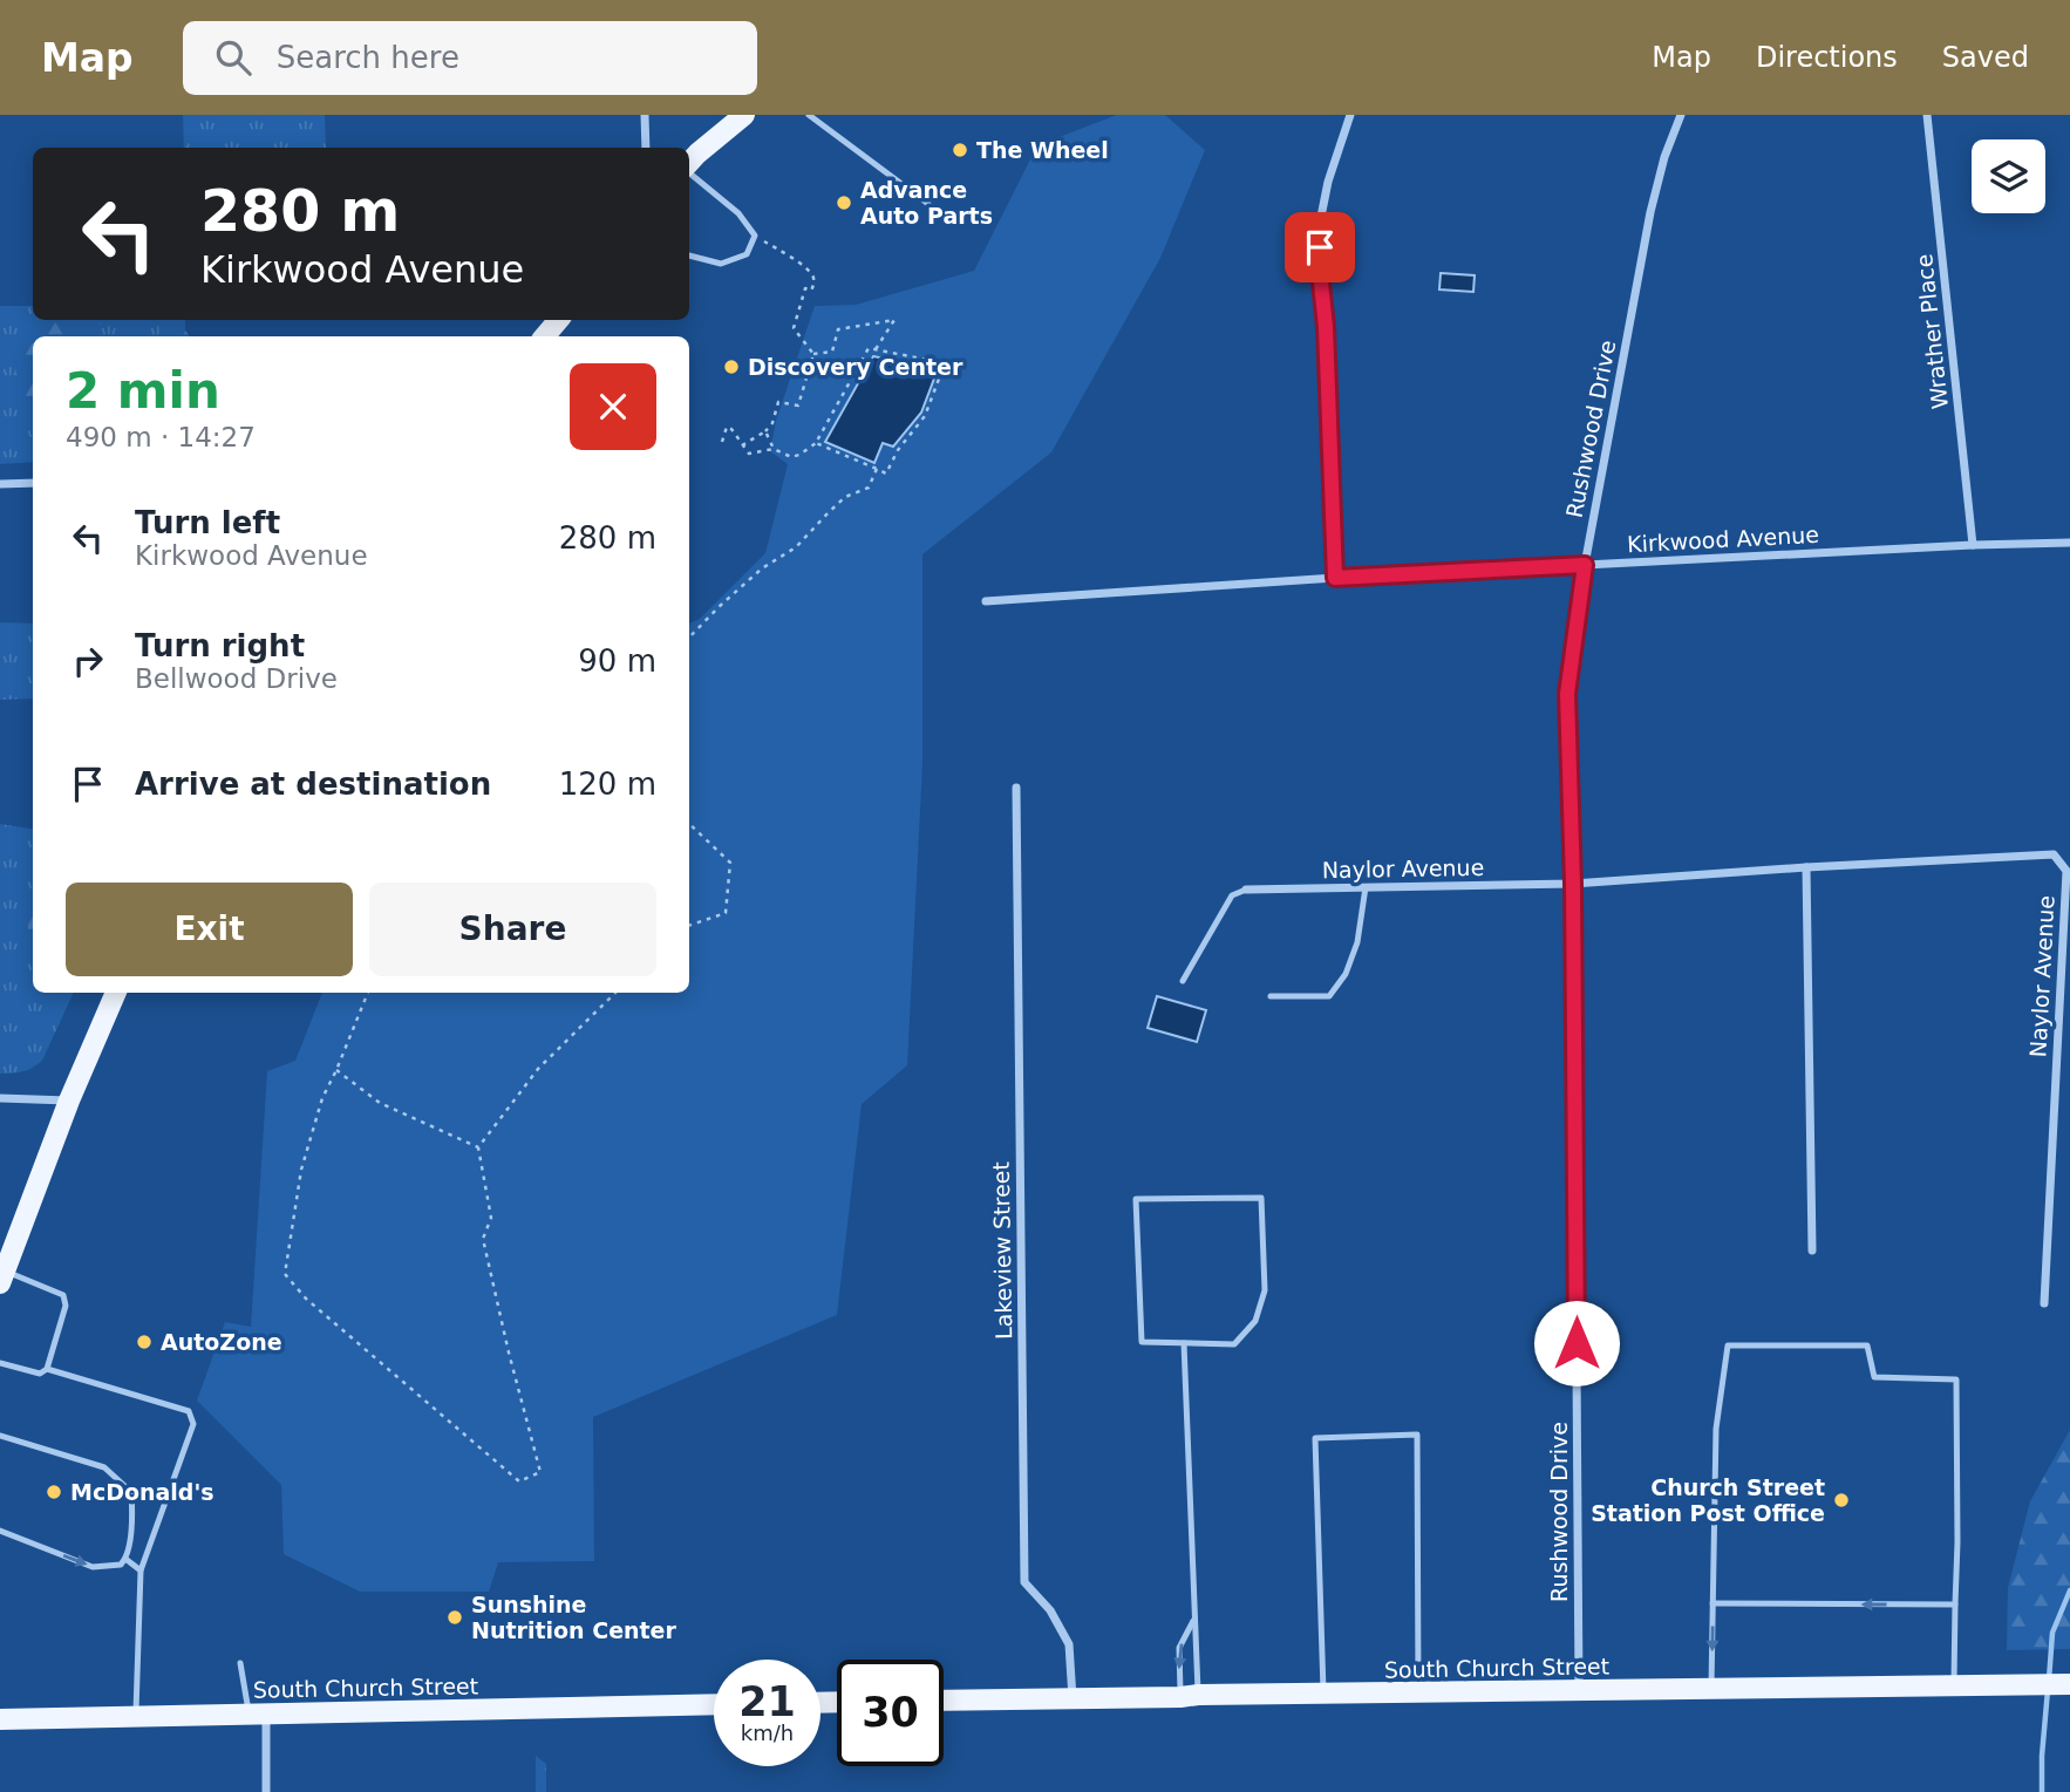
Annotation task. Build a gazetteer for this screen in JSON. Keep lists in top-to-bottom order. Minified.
{"streets":{"main road":["South Church Street"],"street":["Wrather Place","Rushwood Drive","Kirkwood Avenue","Naylor Avenue","Lakeview Street"]},"crossings":[["Wrather Place","Kirkwood Avenue"],["Rushwood Drive","Kirkwood Avenue"],["Rushwood Drive","Naylor Avenue"],["Rushwood Drive","South Church Street"],["Lakeview Street","South Church Street"]],"places":["The Wheel","Advance Auto Parts","Discovery Center","AutoZone","McDonald's","Church Street Station Post Office","Sunshine Nutrition Center"],"page":{"header":"Map","search":"Search here","nav":["Map","Directions","Saved"],"turn":["280 m","Kirkwood Avenue"],"heading":["2 min","490 m · 14:27"],"list":[{"name":"Turn left","note":"Kirkwood Avenue","value":"280 m"},{"name":"Turn right","note":"Bellwood Drive","value":"90 m"},{"name":"Arrive at destination","value":"120 m"}],"buttons":["Exit","Share"],"speed":"21 km/h","limit":"30"}}
